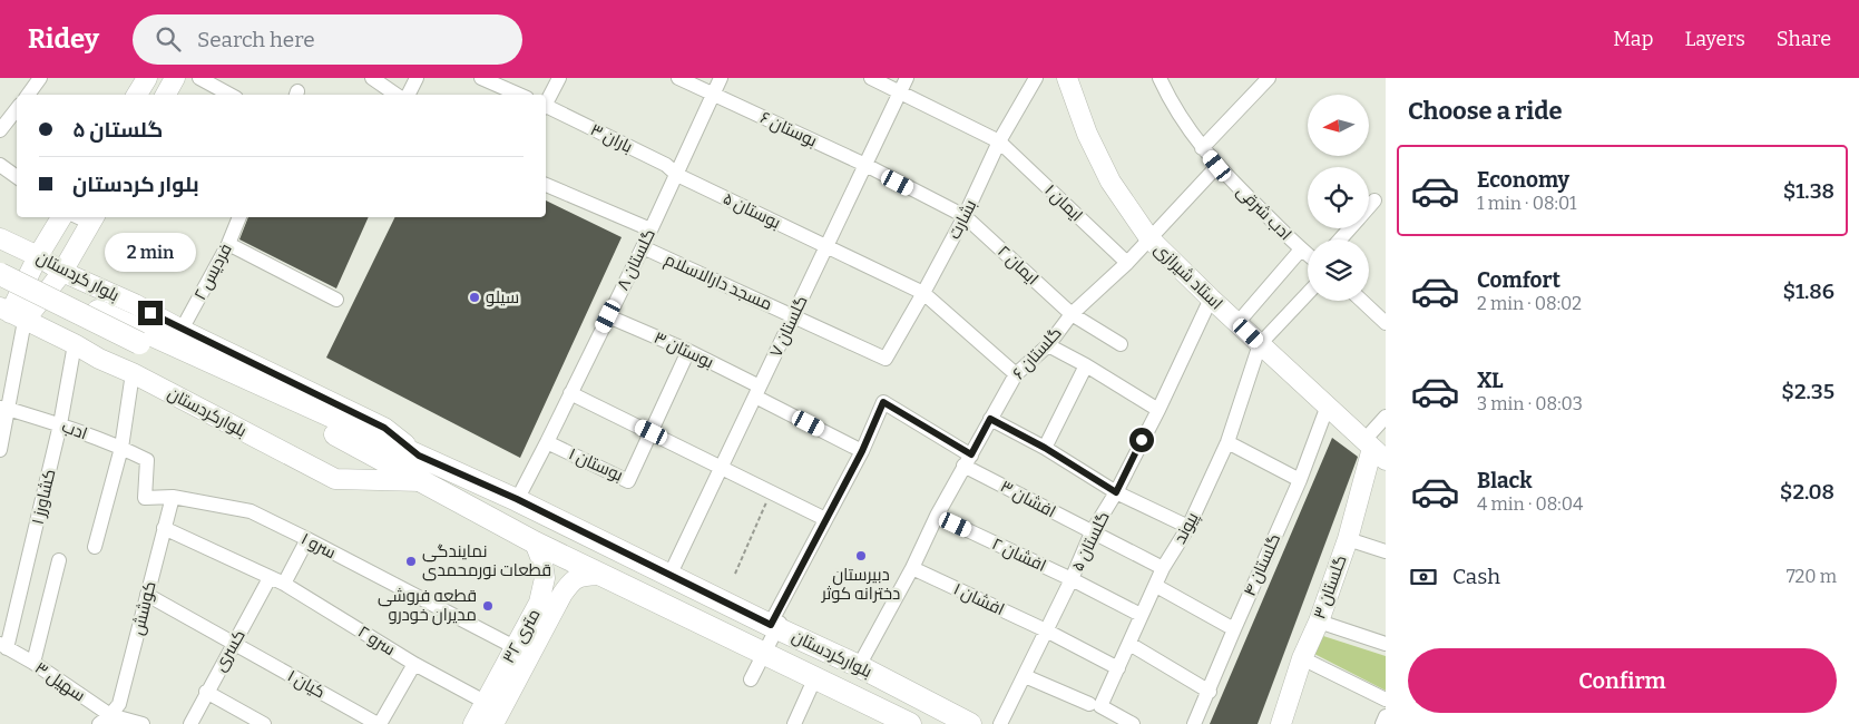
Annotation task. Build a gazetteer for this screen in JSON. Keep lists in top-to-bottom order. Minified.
{"streets":{"main road":["بلوارکردستان"],"street":["بوستان ۶","باران ۳","ایمان ۱","بوستان ۵","ادب شرقی","بشارت","گلستان ۸","ایمان ۲","فردیس ۲","بلوار کردستان","استاد شیرازی","مسجد دارالاسلام","گلستان ۷","بوستان ۳","گلستان ۶","ادب","بوستان ۱","کشاورز ۱","افشان ۳","پیوند","گلستان ۵","سرو ۱","افشان ۲","گلستان ۴","گلستان ۳","افشان ۱","کوشش","۳۲ متری","سرو ۲","کسری","سهیل ۳","کیان ۱"]},"crossings":[["بوستان ۶","بشارت"],["بوستان ۶","گلستان ۸"],["بوستان ۶","ایمان ۲"],["بوستان ۶","گلستان ۷"],["باران ۳","بوستان ۵"],["باران ۳","گلستان ۸"],["ایمان ۱","بشارت"],["ایمان ۱","گلستان ۷"],["ایمان ۱","گلستان ۶"],["بوستان ۵","بشارت"],["بوستان ۵","گلستان ۸"],["بوستان ۵","گلستان ۷"],["بوستان ۵","گلستان ۶"],["ادب شرقی","گلستان ۶"],["بشارت","ایمان ۲"],["بشارت","مسجد دارالاسلام"],["گلستان ۸","مسجد دارالاسلام"],["گلستان ۸","بوستان ۳"],["گلستان ۸","بلوارکردستان"],["گلستان ۸","بوستان ۱"],["ایمان ۲","گلستان ۶"],["فردیس ۲","بلوار کردستان"],["بلوار کردستان","بلوارکردستان"],["استاد شیرازی","گلستان ۶"],["استاد شیرازی","پیوند"],["استاد شیرازی","گلستان ۵"],["استاد شیرازی","گلستان ۴"],["استاد شیرازی","گلستان ۳"],["مسجد دارالاسلام","گلستان ۷"],["گلستان ۷","بوستان ۳"],["گلستان ۷","بلوارکردستان"],["بوستان ۳","افشان ۳"],["گلستان ۶","بلوارکردستان"],["گلستان ۶","افشان ۳"],["گلستان ۶","افشان ۲"],["گلستان ۶","افشان ۱"],["بلوارکردستان","کشاورز ۱"],["بلوارکردستان","۳۲ متری"],["ادب","کشاورز ۱"],["ادب","سرو ۱"],["کشاورز ۱","سهیل ۳"],["افشان ۳","پیوند"],["افشان ۳","گلستان ۵"],["پیوند","افشان ۲"],["پیوند","افشان ۱"],["گلستان ۵","افشان ۲"],["گلستان ۵","افشان ۱"],["سرو ۱","کوشش"],["سرو ۱","۳۲ متری"],["کوشش","سرو ۲"],["کوشش","سهیل ۳"],["کوشش","کیان ۱"],["۳۲ متری","سرو ۲"],["سرو ۲","کسری"],["کسری","کیان ۱"]],"places":["سیلو","دبیرستان دخترانه کوثر","نمایندگی قطعات نورمحمدی","قطعه فروشی مدیران خودرو"],"north":"left","page":{"header":"Ridey","search":"Search here","nav":["Map","Layers","Share"],"heading":"Choose a ride","banner":["گلستان ۵","بلوار کردستان"],"list":[{"name":"Economy","note":"1 min · 08:01","value":"$1.38"},{"name":"Comfort","note":"2 min · 08:02","value":"$1.86"},{"name":"XL","note":"3 min · 08:03","value":"$2.35"},{"name":"Black","note":"4 min · 08:04","value":"$2.08"}],"bubble":"2 min","pay":["Cash","720 m"],"buttons":"Confirm"}}
